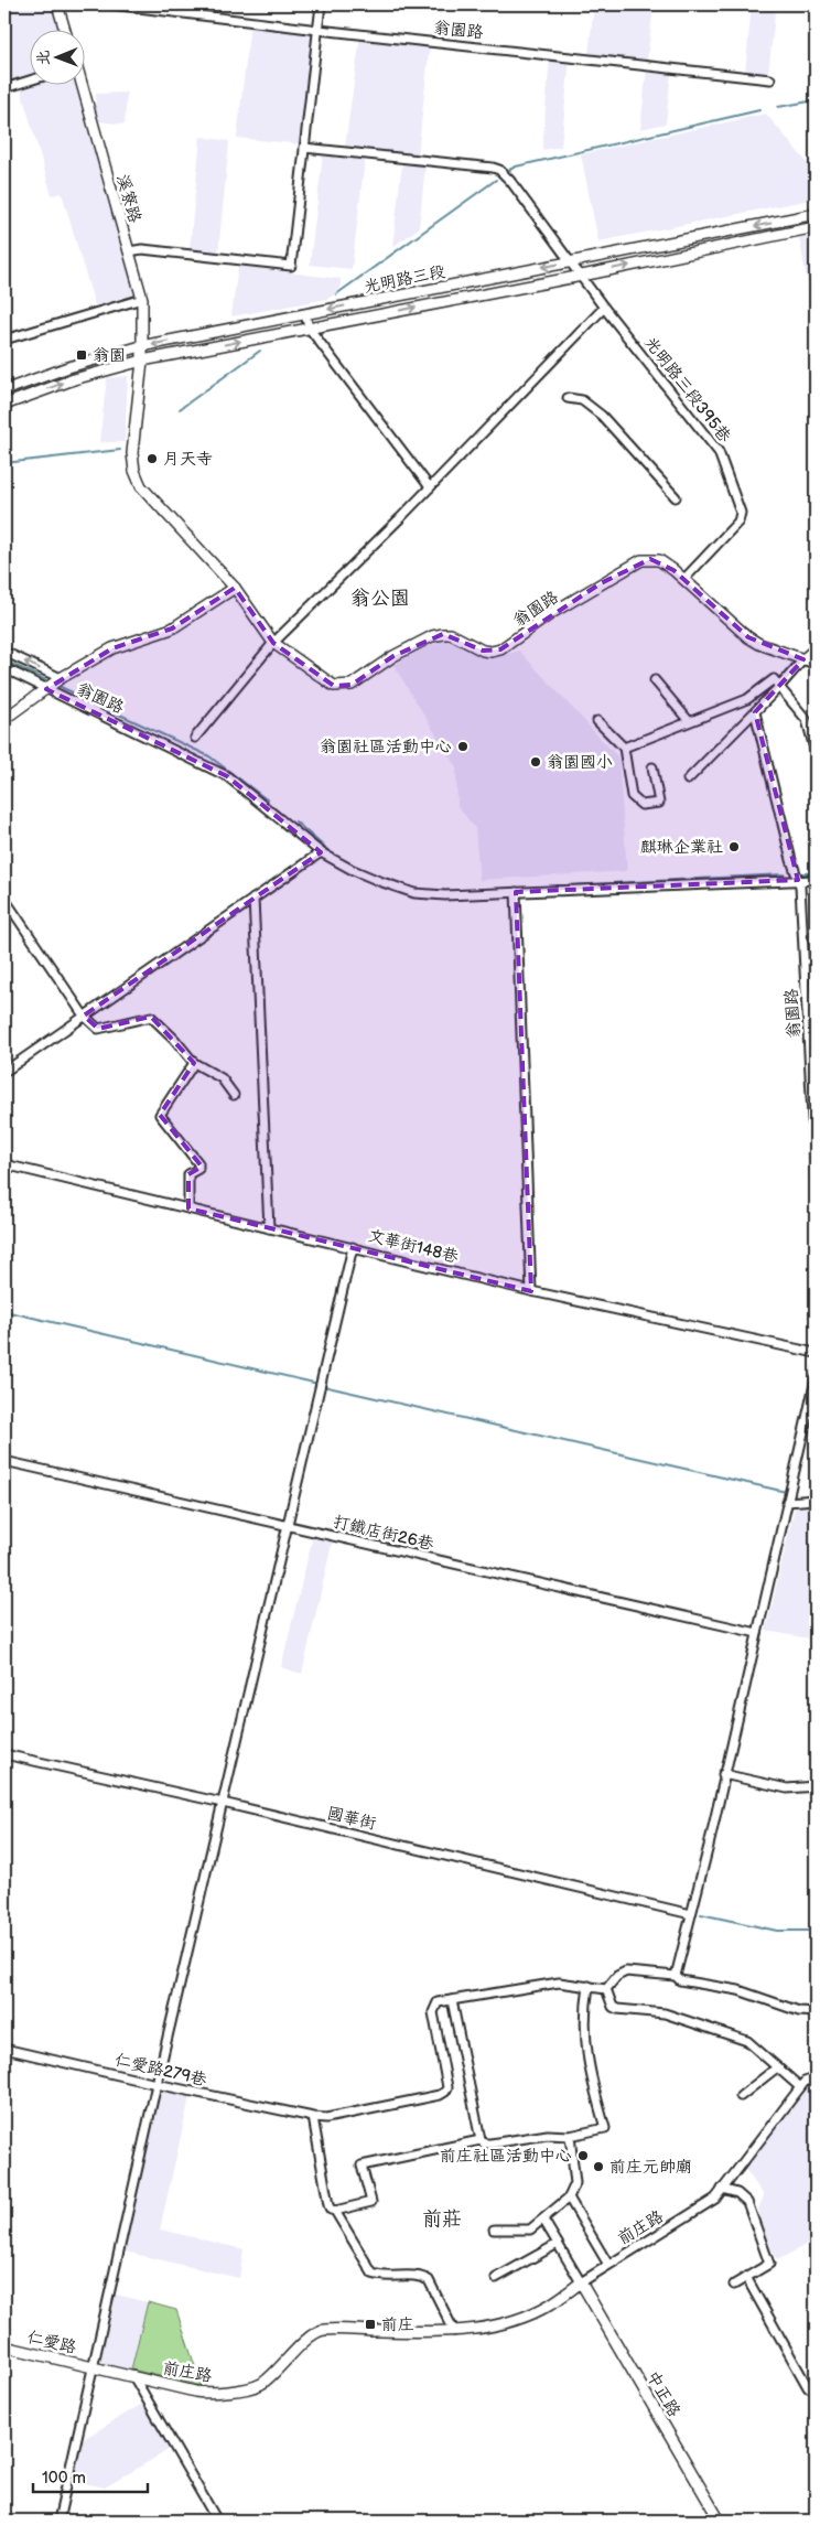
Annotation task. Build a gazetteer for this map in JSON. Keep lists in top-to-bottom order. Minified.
{"streets":{"street":["翁園路","溪寮路","光明路三段","光明路三段395巷","文華街148巷","打鐵店街26巷","國華街","仁愛路279巷","前庄路","仁愛路","中正路"]},"crossings":[["翁園路","溪寮路"],["翁園路","光明路三段"],["翁園路","光明路三段395巷"],["溪寮路","光明路三段"],["光明路三段","光明路三段395巷"],["前庄路","仁愛路"],["前庄路","中正路"]],"districts":["翁公園","前莊"],"places":{"transit":["翁園","前庄"],"other":["月天寺","翁園社區活動中心","翁園國小","麒琳企業社","前庄社區活動中心","前庄元帥廟"]},"scale_bar":"100 m","north":"left"}
